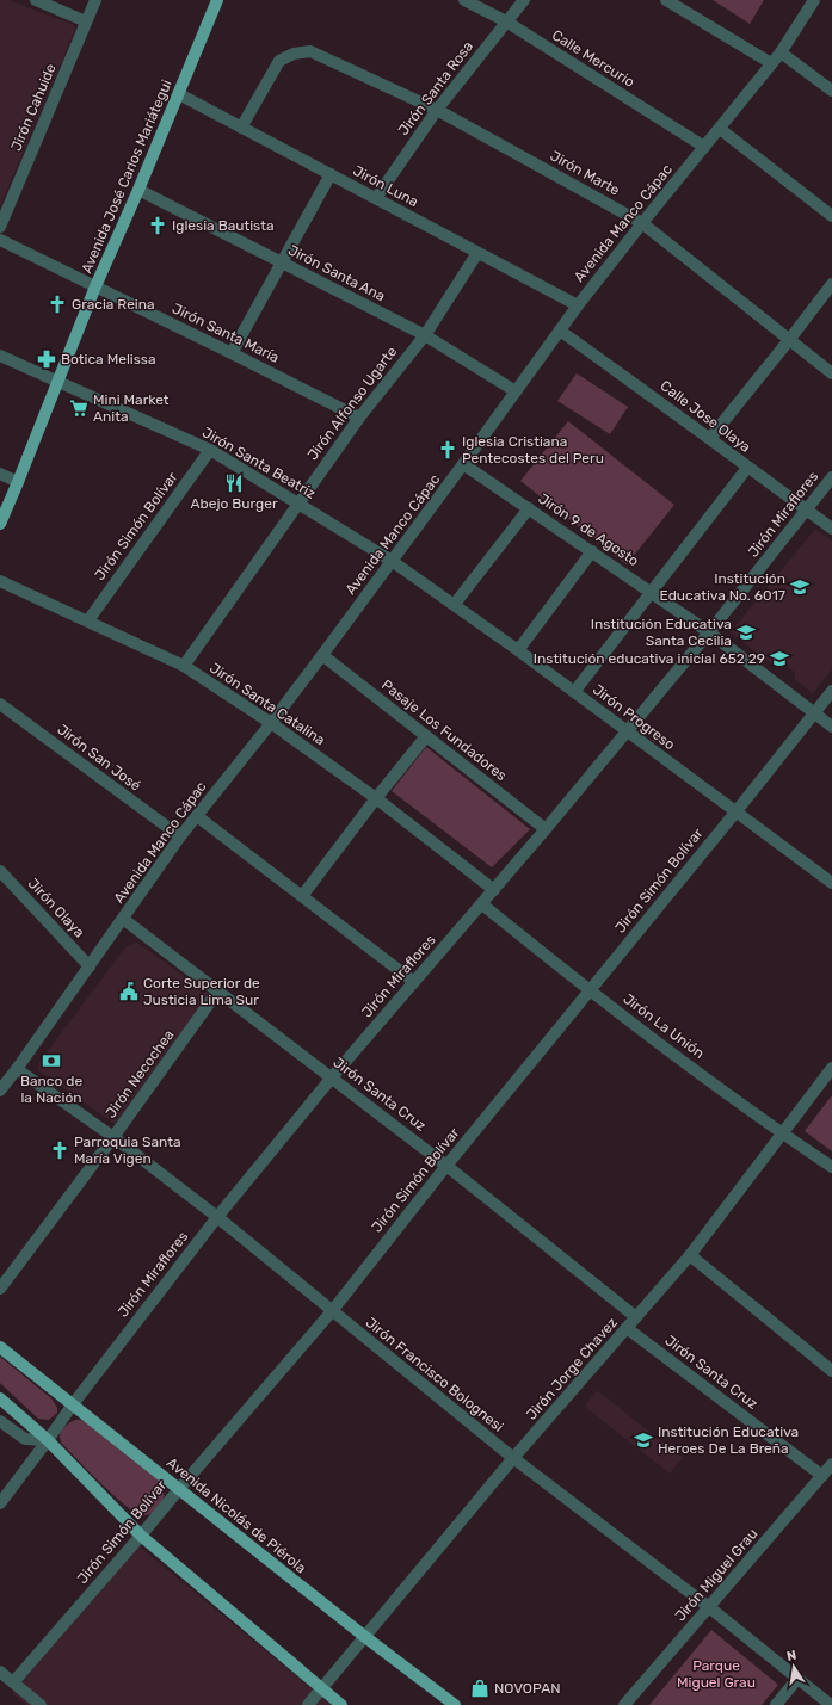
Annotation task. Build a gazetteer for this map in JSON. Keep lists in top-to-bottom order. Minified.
{"streets":{"main road":["Avenida José Carlos Mariátegui","Avenida Nicolás de Piérola"],"street":["Calle Mercurio","Jirón Santa Rosa","Jirón Cahuide","Jirón Marte","Jirón Luna","Avenida Manco Cápac","Jirón Santa Ana","Jirón Santa María","Jirón Alfonso Ugarte","Calle Jose Olaya","Jirón Santa Beatriz","Jirón Miraflores","Jirón Simón Bolívar","Jirón 9 de Agosto","Jirón Santa Catalina","Jirón Progreso","Pasaje Los Fundadores","Jirón San José","Jirón Olaya","Jirón La Unión","Jirón Necochea","Jirón Santa Cruz","Jirón Jorge Chavez","Jirón Francisco Bolognesi","Jirón Miguel Grau"]},"crossings":[["Calle Mercurio","Jirón Santa Rosa"],["Calle Mercurio","Avenida Manco Cápac"],["Jirón Santa Rosa","Jirón Marte"],["Jirón Santa Rosa","Jirón Luna"],["Jirón Marte","Jirón Luna"],["Jirón Marte","Avenida Manco Cápac"],["Avenida José Carlos Mariátegui","Jirón Luna"],["Avenida José Carlos Mariátegui","Jirón Santa Ana"],["Avenida José Carlos Mariátegui","Jirón Santa María"],["Avenida José Carlos Mariátegui","Jirón Santa Beatriz"],["Jirón Luna","Avenida Manco Cápac"],["Jirón Luna","Jirón Alfonso Ugarte"],["Avenida Manco Cápac","Jirón Santa Ana"],["Avenida Manco Cápac","Calle Jose Olaya"],["Avenida Manco Cápac","Jirón Santa Beatriz"],["Avenida Manco Cápac","Jirón 9 de Agosto"],["Avenida Manco Cápac","Jirón Santa Catalina"],["Avenida Manco Cápac","Jirón Progreso"],["Avenida Manco Cápac","Pasaje Los Fundadores"],["Avenida Manco Cápac","Jirón San José"],["Avenida Manco Cápac","Jirón Olaya"],["Avenida Manco Cápac","Jirón Santa Cruz"],["Avenida Manco Cápac","Jirón Francisco Bolognesi"],["Jirón Santa Ana","Jirón Alfonso Ugarte"],["Jirón Santa María","Jirón Alfonso Ugarte"],["Jirón Alfonso Ugarte","Jirón Santa Beatriz"],["Jirón Alfonso Ugarte","Jirón Santa Catalina"],["Calle Jose Olaya","Jirón Miraflores"],["Jirón Santa Beatriz","Jirón Simón Bolívar"],["Jirón Santa Beatriz","Jirón Progreso"],["Jirón Miraflores","Jirón 9 de Agosto"],["Jirón Miraflores","Jirón Santa Catalina"],["Jirón Miraflores","Jirón Progreso"],["Jirón Miraflores","Pasaje Los Fundadores"],["Jirón Miraflores","Jirón La Unión"],["Jirón Miraflores","Jirón Santa Cruz"],["Jirón Miraflores","Jirón Francisco Bolognesi"],["Jirón Miraflores","Avenida Nicolás de Piérola"],["Jirón Simón Bolívar","Jirón 9 de Agosto"],["Jirón Simón Bolívar","Jirón Santa Catalina"],["Jirón Simón Bolívar","Jirón Progreso"],["Jirón Simón Bolívar","Jirón La Unión"],["Jirón Simón Bolívar","Jirón Santa Cruz"],["Jirón Simón Bolívar","Jirón Francisco Bolognesi"],["Jirón Simón Bolívar","Avenida Nicolás de Piérola"],["Jirón La Unión","Jirón Jorge Chavez"],["Jirón Necochea","Jirón Santa Cruz"],["Jirón Necochea","Jirón Francisco Bolognesi"],["Jirón Santa Cruz","Jirón Jorge Chavez"],["Jirón Santa Cruz","Jirón Miguel Grau"],["Jirón Jorge Chavez","Jirón Francisco Bolognesi"],["Jirón Jorge Chavez","Avenida Nicolás de Piérola"],["Jirón Francisco Bolognesi","Jirón Miguel Grau"]],"parks":["Parque Miguel Grau"],"places":{"church":["Iglesia Bautista","Gracia Reina","Iglesia Cristiana Pentecostes del Peru","Parroquia Santa María Vigen"],"pharmacy":["Botica Melissa"],"supermarket":["Mini Market Anita"],"restaurant":["Abejo Burger"],"school or university":["Institución Educativa No. 6017","Institución Educativa Santa Cecilia","Institución educativa inicial 652 29","Institución Educativa Heroes De La Breña"],"public building":["Corte Superior de Justicia Lima Sur"],"bank":["Banco de la Nación"],"shop":["NOVOPAN"]},"north":"top"}
